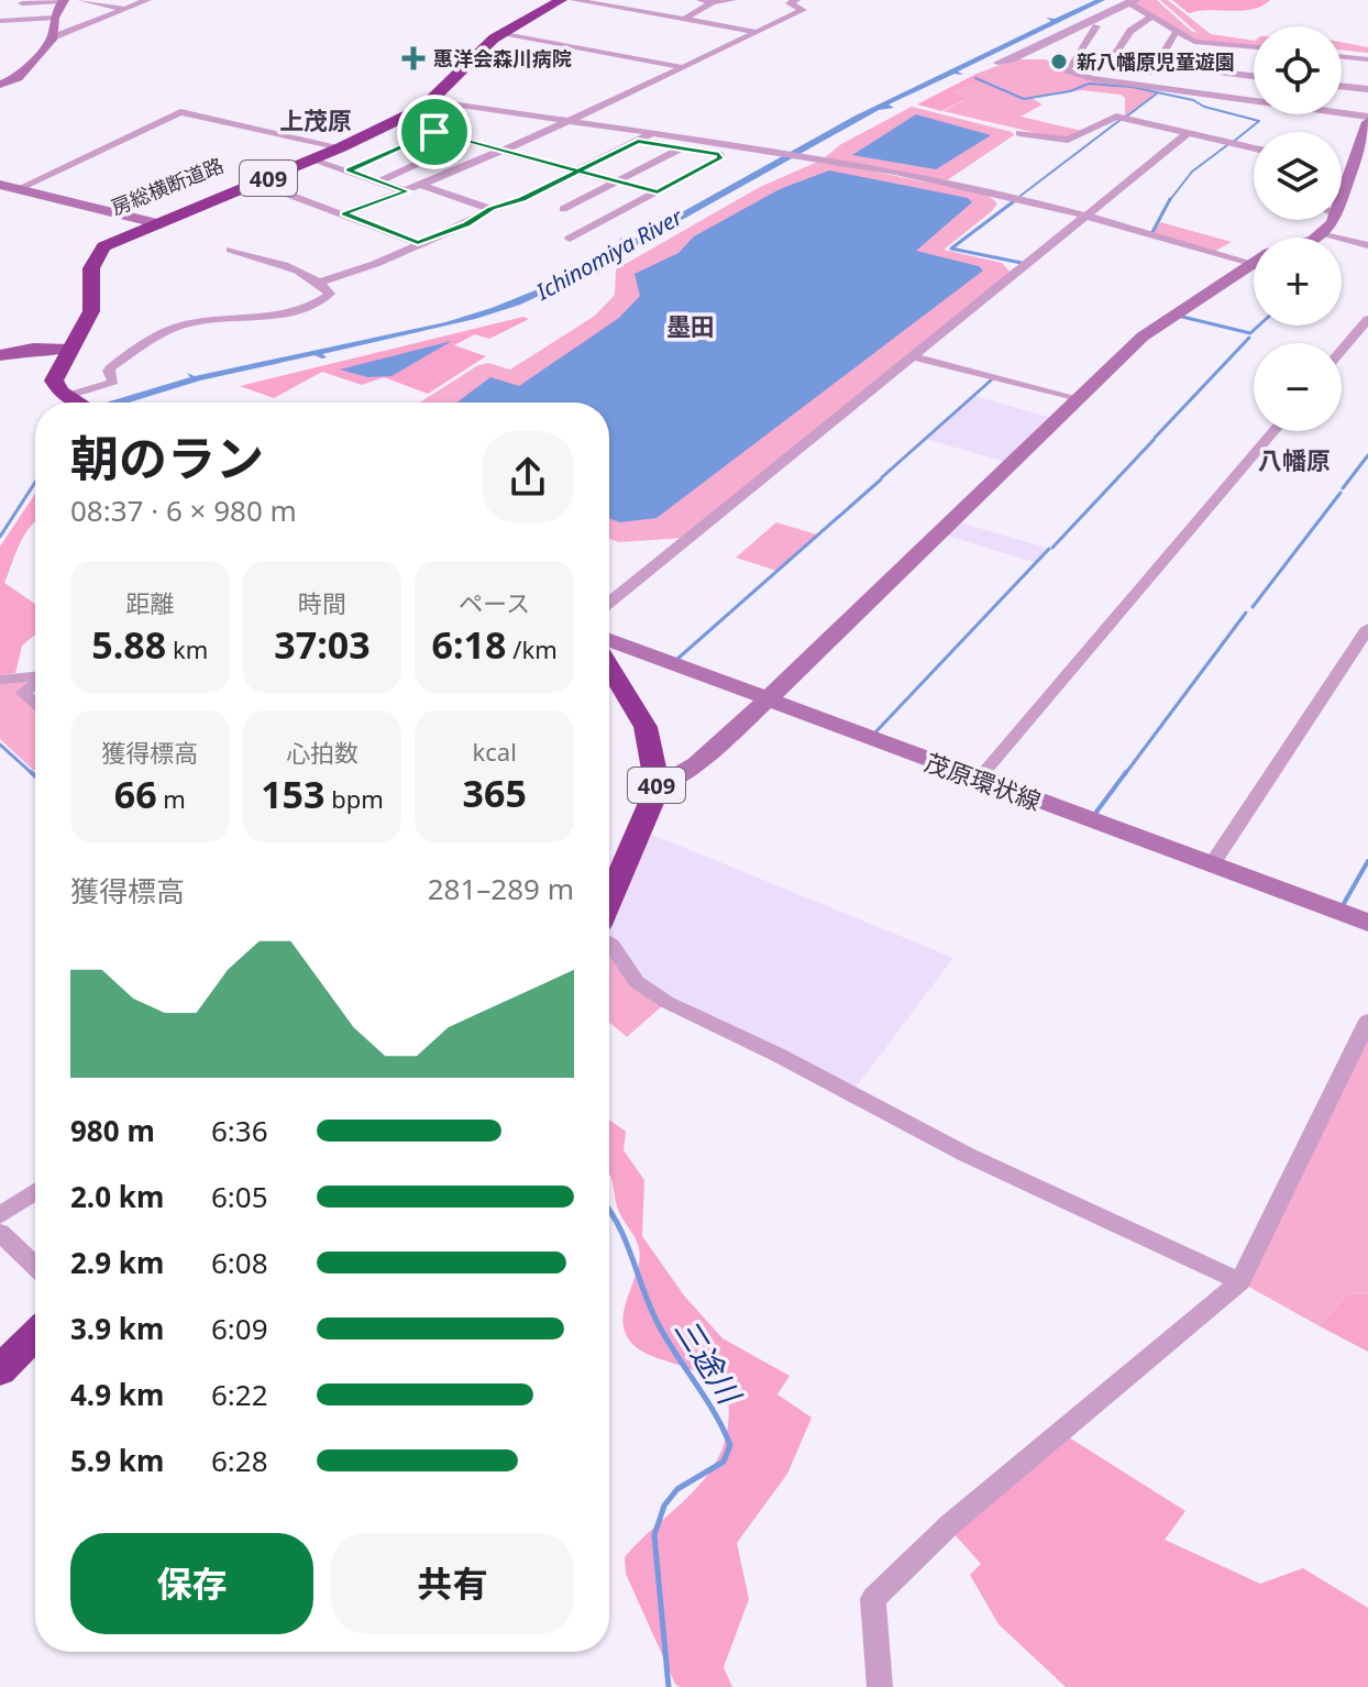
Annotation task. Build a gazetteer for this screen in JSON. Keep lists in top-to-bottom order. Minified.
{"streets":{"highway":["409","房総横断道路"],"street":["茂原環状線"]},"districts":["上茂原","墨田","八幡原"],"water":["Ichinomiya River","三途川"],"places":{"health":["惠洋会森川病院"],"other":["新八幡原児童遊園"]},"page":{"map_buttons":["+","−"],"heading":["朝のラン","08:37 · 6 × 980 m"],"stats":[["距離","5.88 km"],["時間","37:03"],["ペース","6:18 /km"],["獲得標高","66 m"],["心拍数","153 bpm"],["kcal","365"]],"chart":["獲得標高","281–289 m"],"list":[{"name":"980 m","note":"6:36"},{"name":"2.0 km","note":"6:05"},{"name":"2.9 km","note":"6:08"},{"name":"3.9 km","note":"6:09"},{"name":"4.9 km","note":"6:22"},{"name":"5.9 km","note":"6:28"}],"buttons":["保存","共有"]}}
